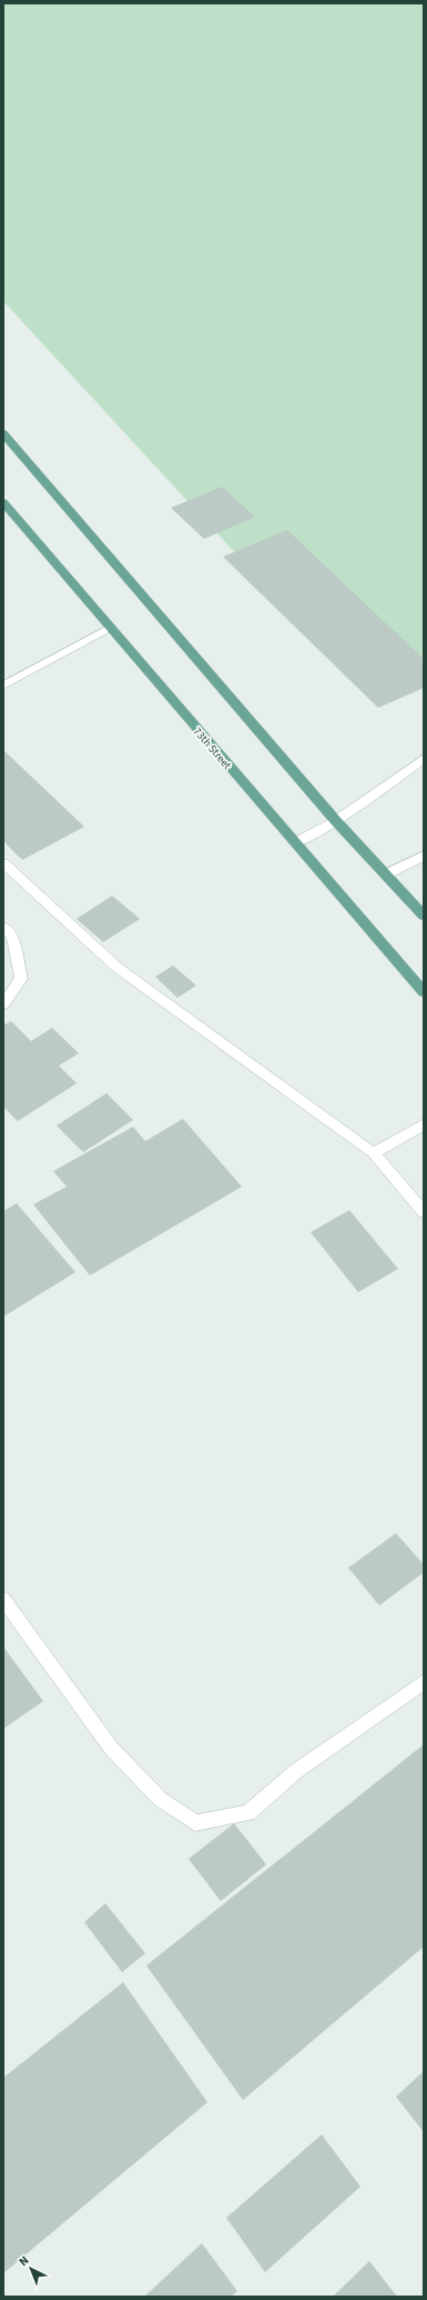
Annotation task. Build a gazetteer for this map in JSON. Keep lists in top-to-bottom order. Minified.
{"streets":{"main road":["73th Street"]},"north":"top left"}
